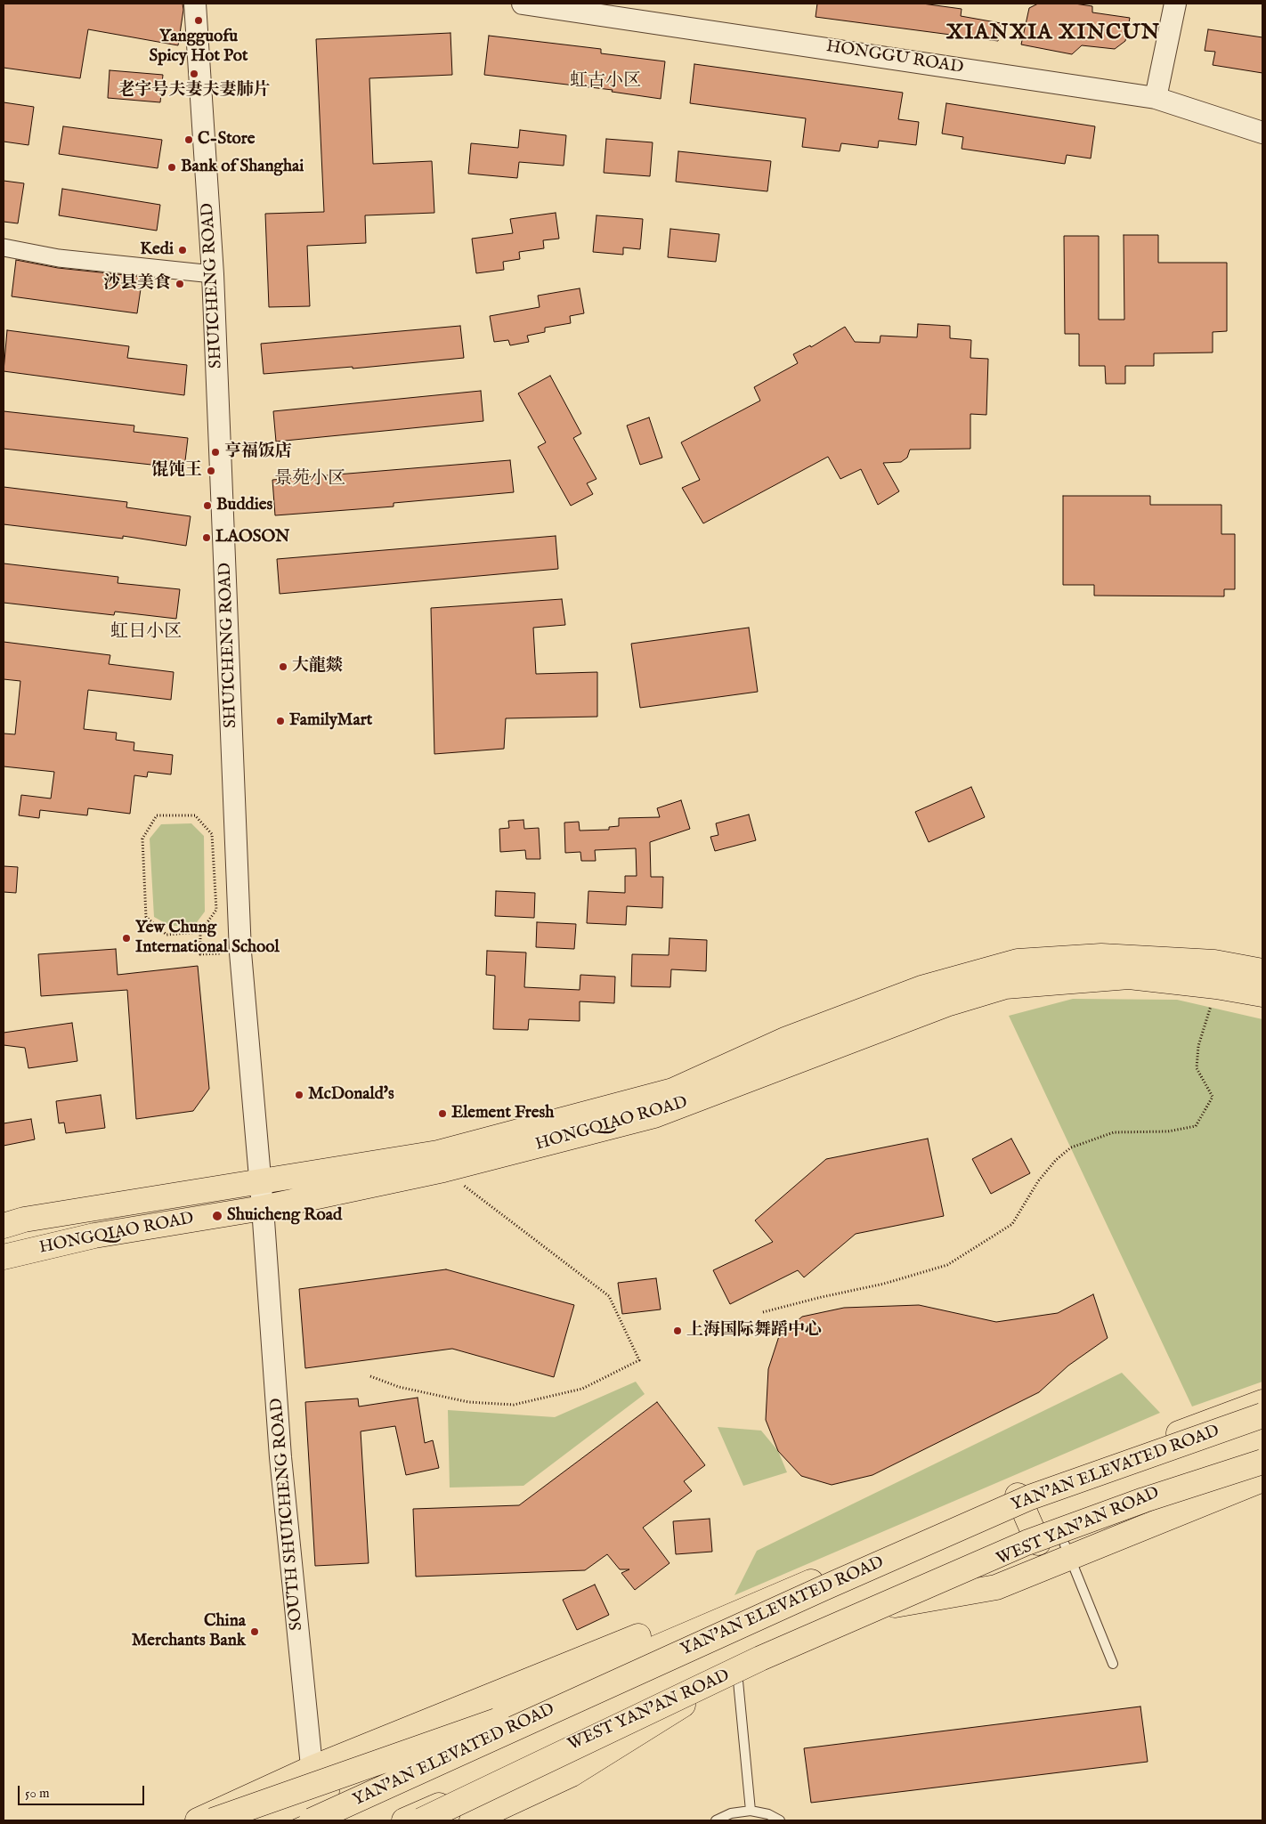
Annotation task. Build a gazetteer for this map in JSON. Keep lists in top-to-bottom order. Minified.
{"streets":{"main road":["HONGQIAO ROAD","YAN'AN ELEVATED ROAD","WEST YAN'AN ROAD"],"street":["HONGGU ROAD","SHUICHENG ROAD","SOUTH SHUICHENG ROAD"]},"crossings":[["SHUICHENG ROAD","HONGQIAO ROAD"],["SHUICHENG ROAD","SOUTH SHUICHENG ROAD"],["HONGQIAO ROAD","SOUTH SHUICHENG ROAD"]],"districts":["XIANXIA XINCUN","虹古小区","景苑小区","虹日小区"],"places":["Yangguofu Spicy Hot Pot","老宇号夫妻夫妻肺片","C-Store","Bank of Shanghai","Kedi","沙县美食","亨福饭店","馄饨王","Buddies","LAOSON","大龍燚","FamilyMart","Yew Chung International School","McDonald's","Element Fresh","Shuicheng Road","上海国际舞蹈中心","China Merchants Bank"],"scale_bar":"50 m"}
